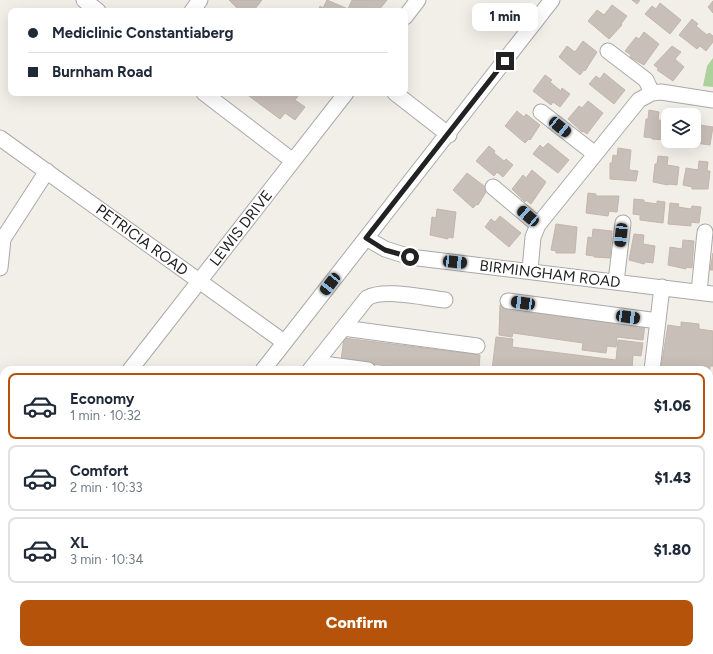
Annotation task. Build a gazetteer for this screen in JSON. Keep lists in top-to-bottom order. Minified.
{"streets":{"street":["LEWIS DRIVE","PETRICIA ROAD","BIRMINGHAM ROAD"]},"crossings":[["LEWIS DRIVE","PETRICIA ROAD"]],"page":{"bubble":"1 min","banner":["Mediclinic Constantiaberg","Burnham Road"],"list":[{"name":"Economy","note":"1 min · 10:32","value":"$1.06"},{"name":"Comfort","note":"2 min · 10:33","value":"$1.43"},{"name":"XL","note":"3 min · 10:34","value":"$1.80"}],"buttons":"Confirm"}}
